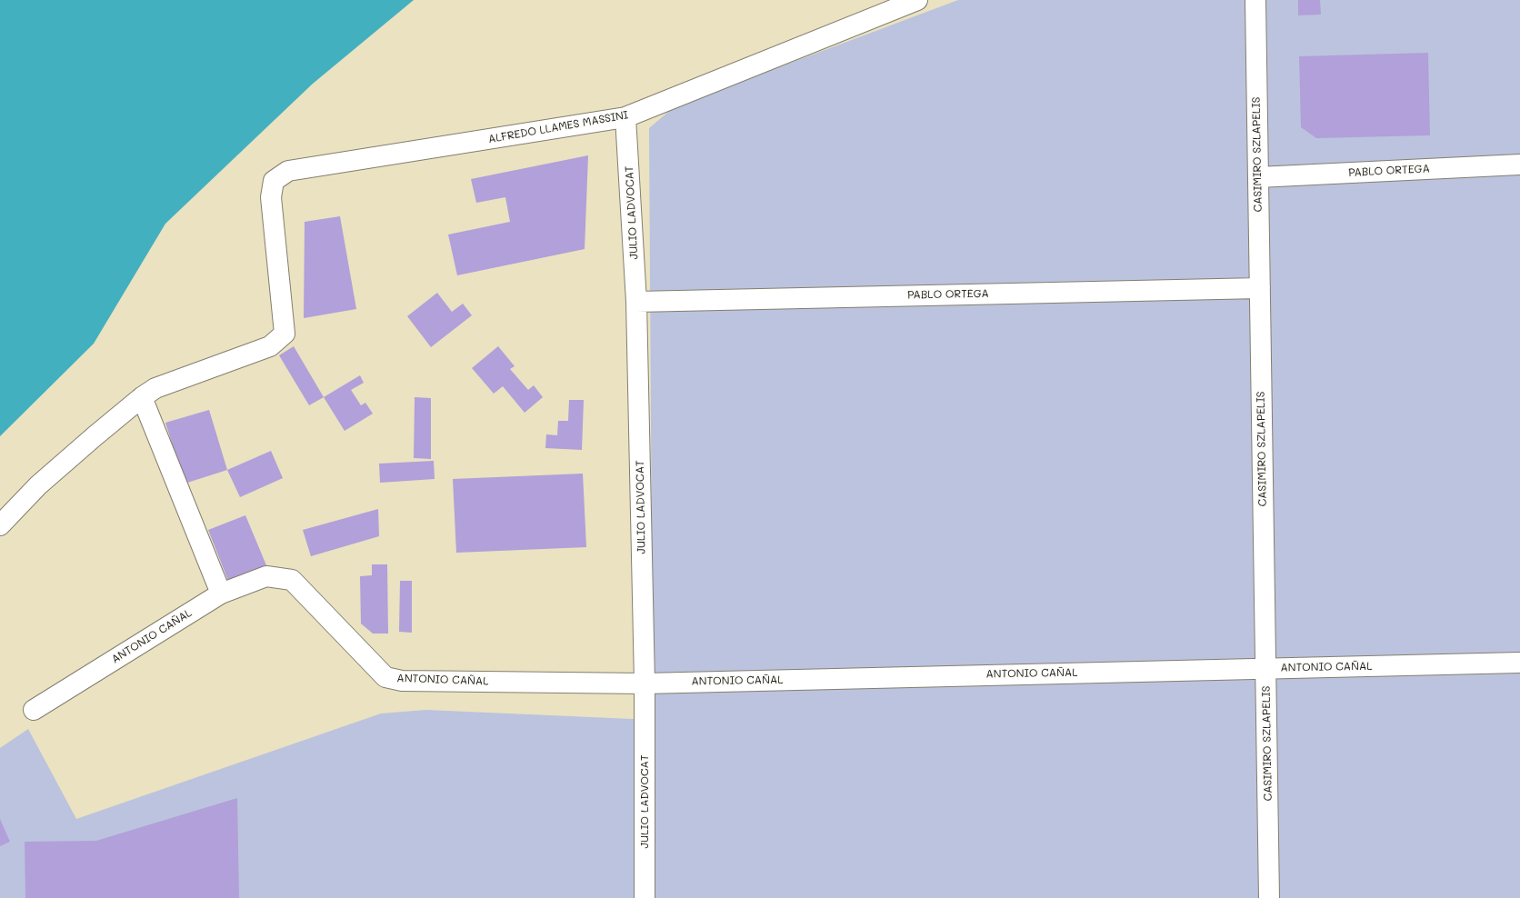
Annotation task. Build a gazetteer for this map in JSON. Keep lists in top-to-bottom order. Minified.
{"streets":{"street":["ALFREDO LLAMES MASSINI","CASIMIRO SZLAPELIS","PABLO ORTEGA","JULIO LADVOCAT","ANTONIO CAÑAL"]},"crossings":[["ALFREDO LLAMES MASSINI","JULIO LADVOCAT"],["CASIMIRO SZLAPELIS","PABLO ORTEGA"],["CASIMIRO SZLAPELIS","ANTONIO CAÑAL"],["PABLO ORTEGA","JULIO LADVOCAT"],["JULIO LADVOCAT","ANTONIO CAÑAL"]]}
